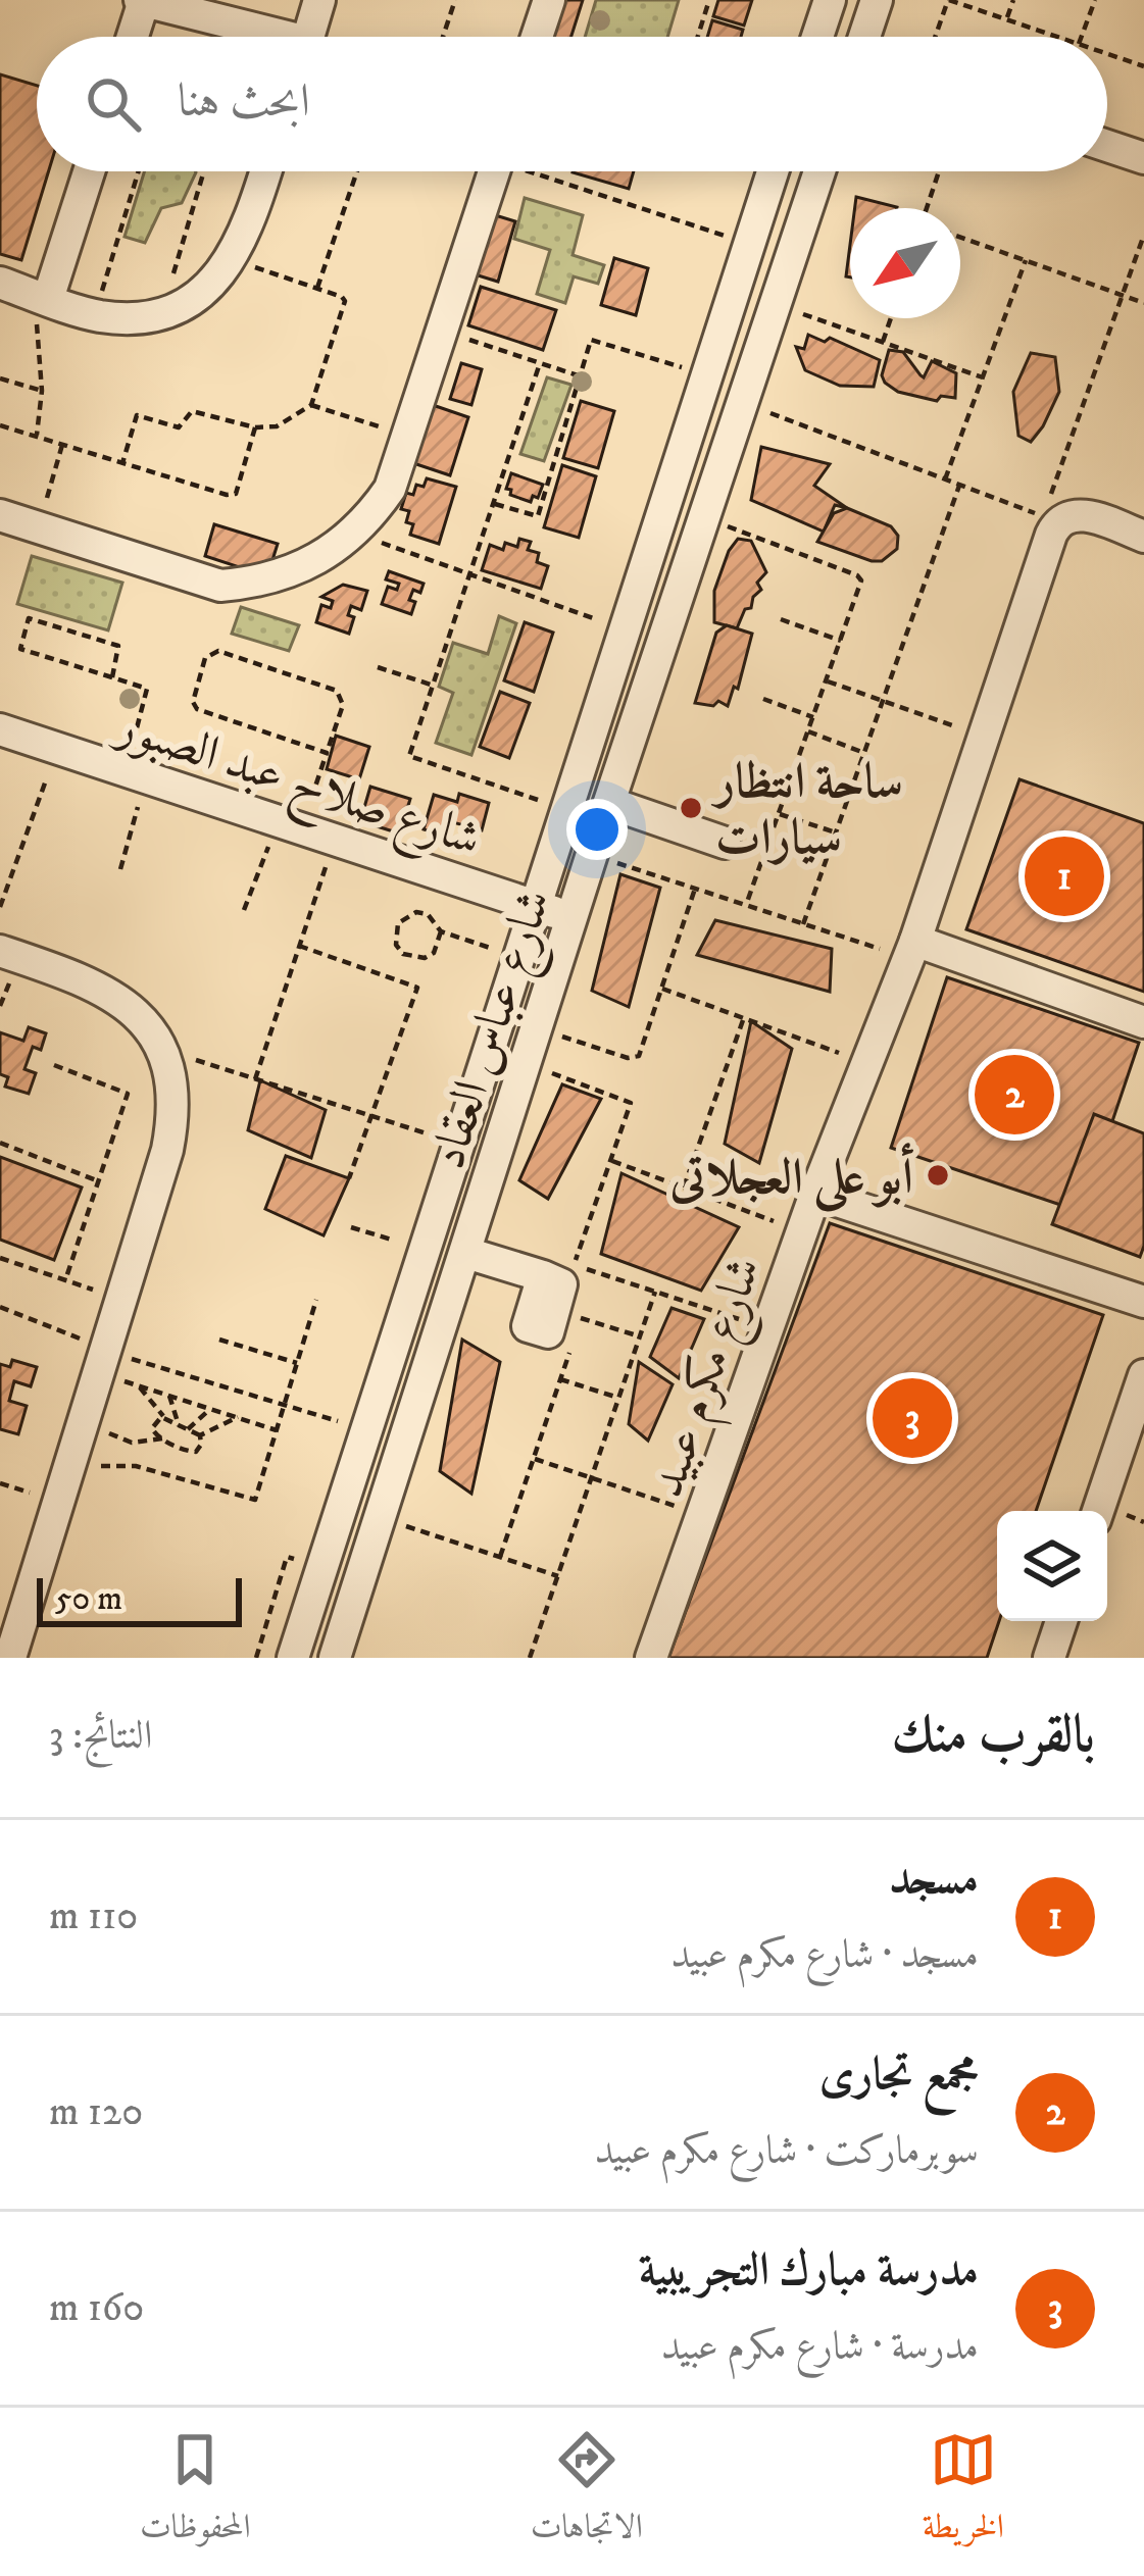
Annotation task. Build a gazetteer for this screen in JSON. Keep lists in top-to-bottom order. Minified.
{"streets":{"street":["شارع صلاح عبد الصبور","شارع عباس العقاد","شارع مكرم عبيد"]},"crossings":[["شارع صلاح عبد الصبور","شارع عباس العقاد"]],"places":["ساحة انتظار سيارات","أبو على العجلاتى"],"scale_bar":"50 m","north":"bottom left","page":{"search":"ابحث هنا","pins":["1","2","3"],"scale":"50 m","heading":["بالقرب منك","النتائج: 3"],"list":[{"mark":"1","name":"مسجد","note":"مسجد · شارع مكرم عبيد","value":"110 m"},{"mark":"2","name":"مجمع تجارى","note":"سوبرماركت · شارع مكرم عبيد","value":"120 m"},{"mark":"3","name":"مدرسة مبارك التجريبية","note":"مدرسة · شارع مكرم عبيد","value":"160 m"}],"nav":["الخريطة","الاتجاهات","المحفوظات"]}}
